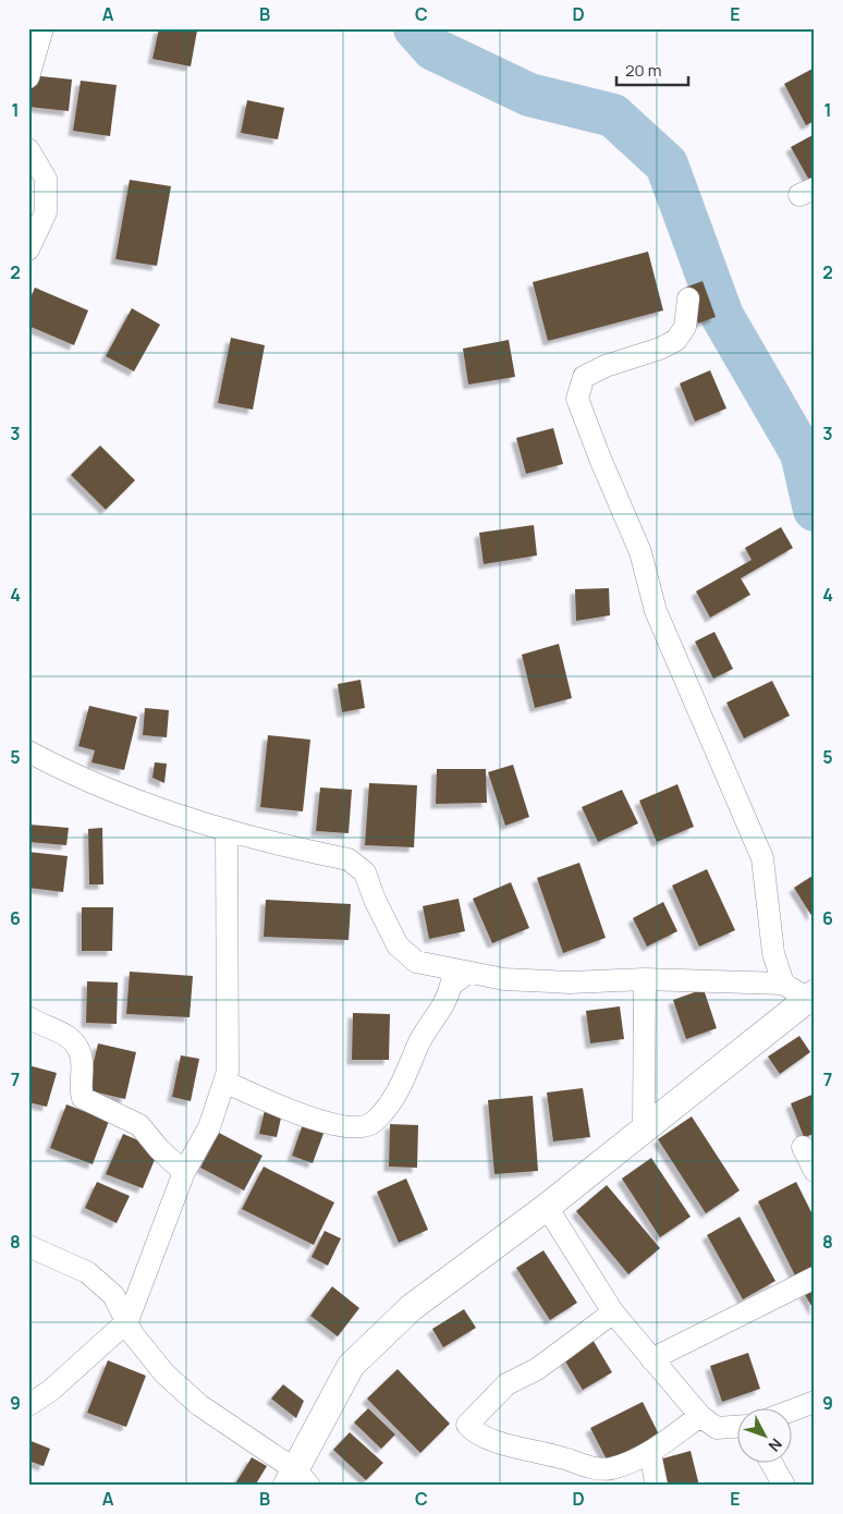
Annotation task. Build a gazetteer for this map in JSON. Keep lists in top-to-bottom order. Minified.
{"scale_bar":"20 m","north":"bottom right","grid":{"columns":["A","B","C","D","E"],"rows":["1","2","3","4","5","6","7","8","9"]}}
